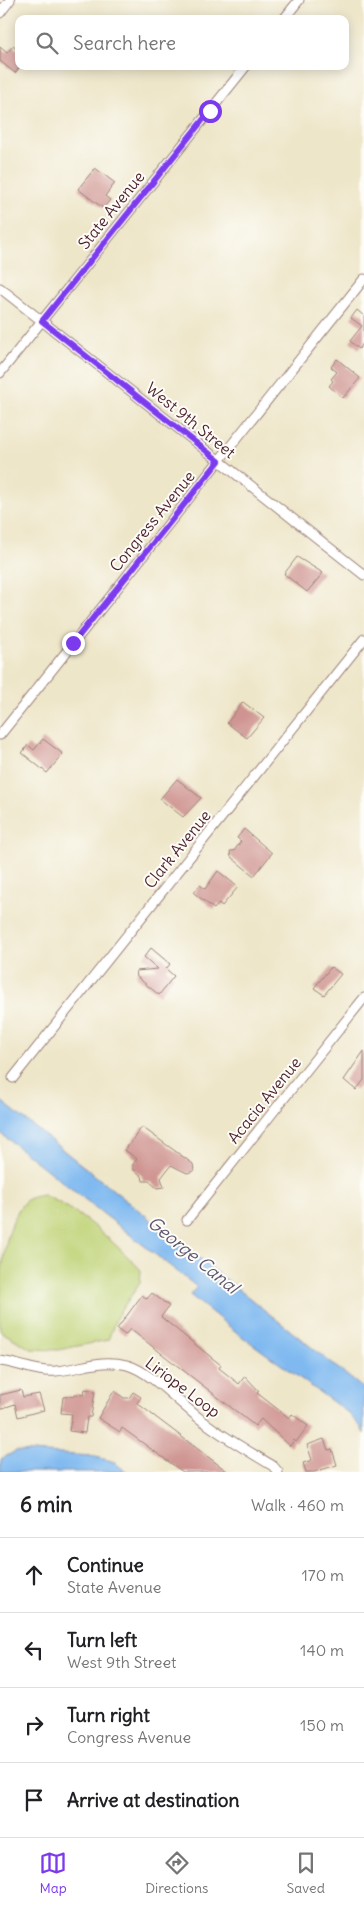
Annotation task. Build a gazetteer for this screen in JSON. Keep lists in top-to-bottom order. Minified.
{"streets":{"street":["State Avenue","West 9th Street","Congress Avenue","Clark Avenue","Acacia Avenue","Liriope Loop"]},"crossings":[["State Avenue","West 9th Street"],["West 9th Street","Congress Avenue"]],"water":["George Canal"],"page":{"search":"Search here","heading":["6 min","Walk · 460 m"],"list":[["Continue","State Avenue","170 m"],["Turn left","West 9th Street","140 m"],["Turn right","Congress Avenue","150 m"],"Arrive at destination"],"nav":["Map","Directions","Saved"]}}
